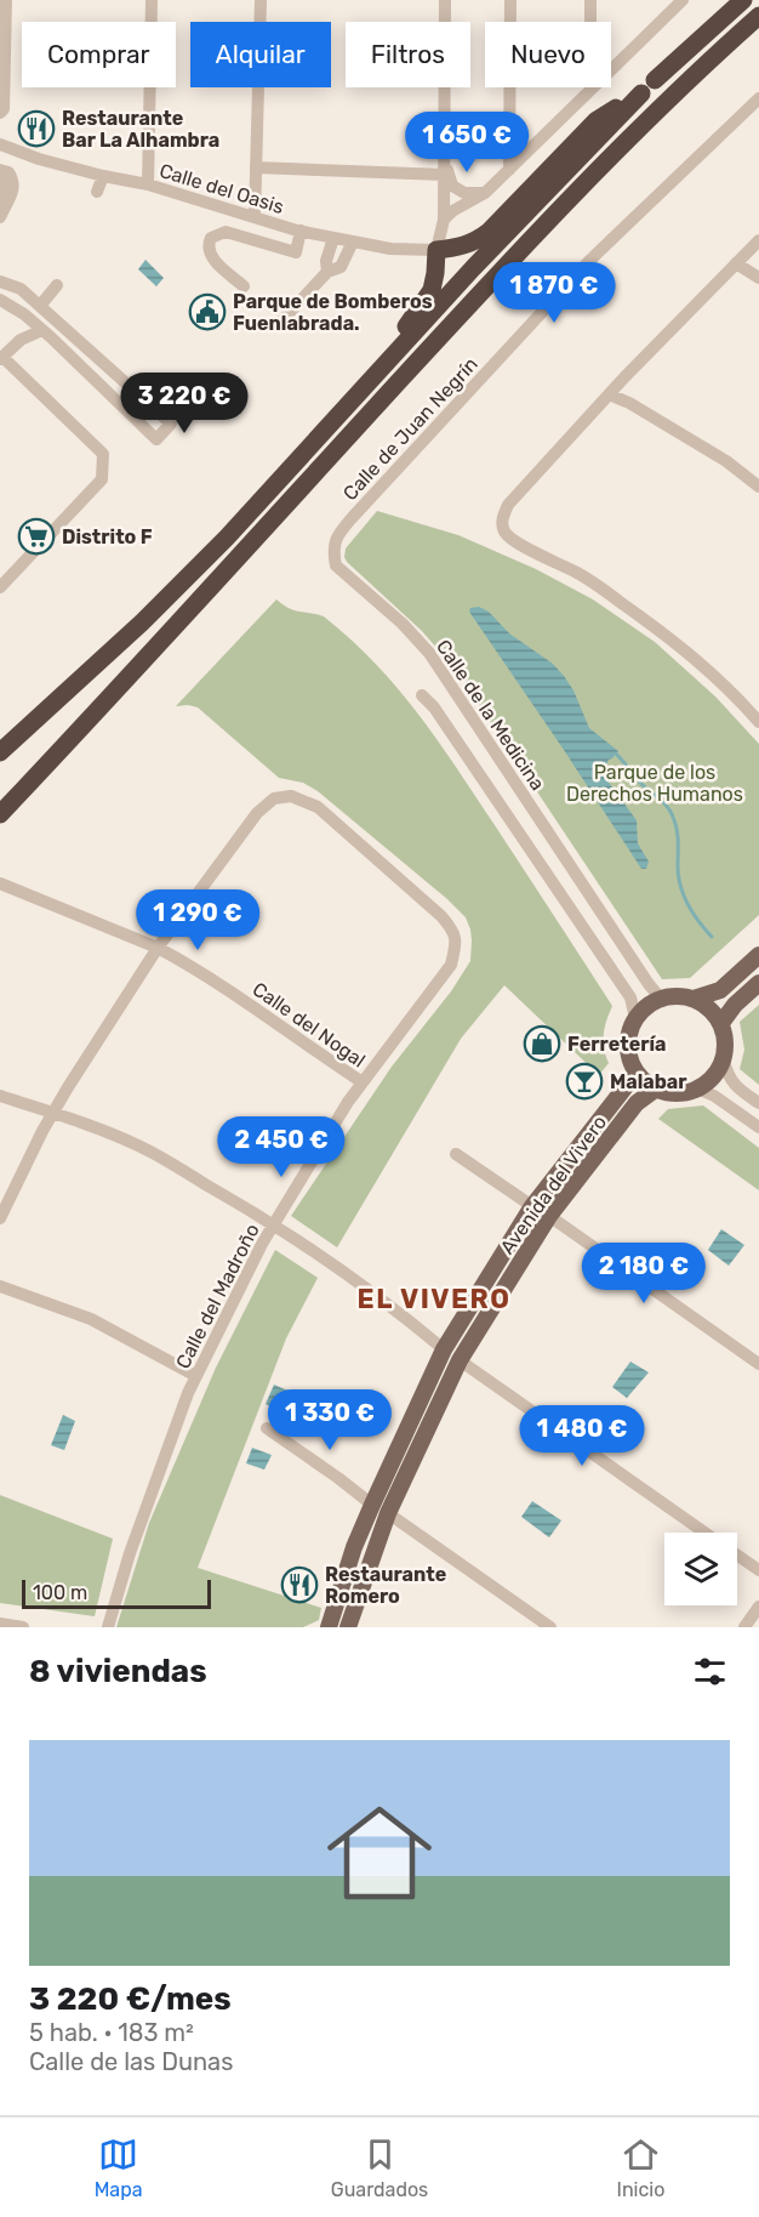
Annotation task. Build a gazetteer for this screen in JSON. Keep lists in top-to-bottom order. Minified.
{"streets":{"main road":["Avenida del Vivero"],"street":["Calle del Oasis","Calle de Juan Negrín","Calle de la Medicina","Calle del Nogal","Calle del Madroño"]},"crossings":[["Calle de Juan Negrín","Calle de la Medicina"],["Calle de la Medicina","Avenida del Vivero"],["Calle del Nogal","Calle del Madroño"]],"districts":["EL VIVERO"],"parks":["Parque de los Derechos Humanos"],"places":{"restaurant":["Restaurante Bar La Alhambra","Restaurante Romero"],"public building":["Parque de Bomberos Fuenlabrada."],"supermarket":["Distrito F"],"shop":["Ferretería"],"bar":["Malabar"]},"scale_bar":"100 m","page":{"chip":["Comprar","Alquilar","Filtros","Nuevo"],"price":["1 650 €","1 870 €","3 220 €","1 290 €","2 450 €","2 180 €","1 330 €","1 480 €"],"scale":"100 m","heading":"8 viviendas","list":[{"name":"3 220 €/mes","note":"5 hab. · 183 m² · Calle de las Dunas"}],"tabs":["Mapa","Guardados","Inicio"]}}
